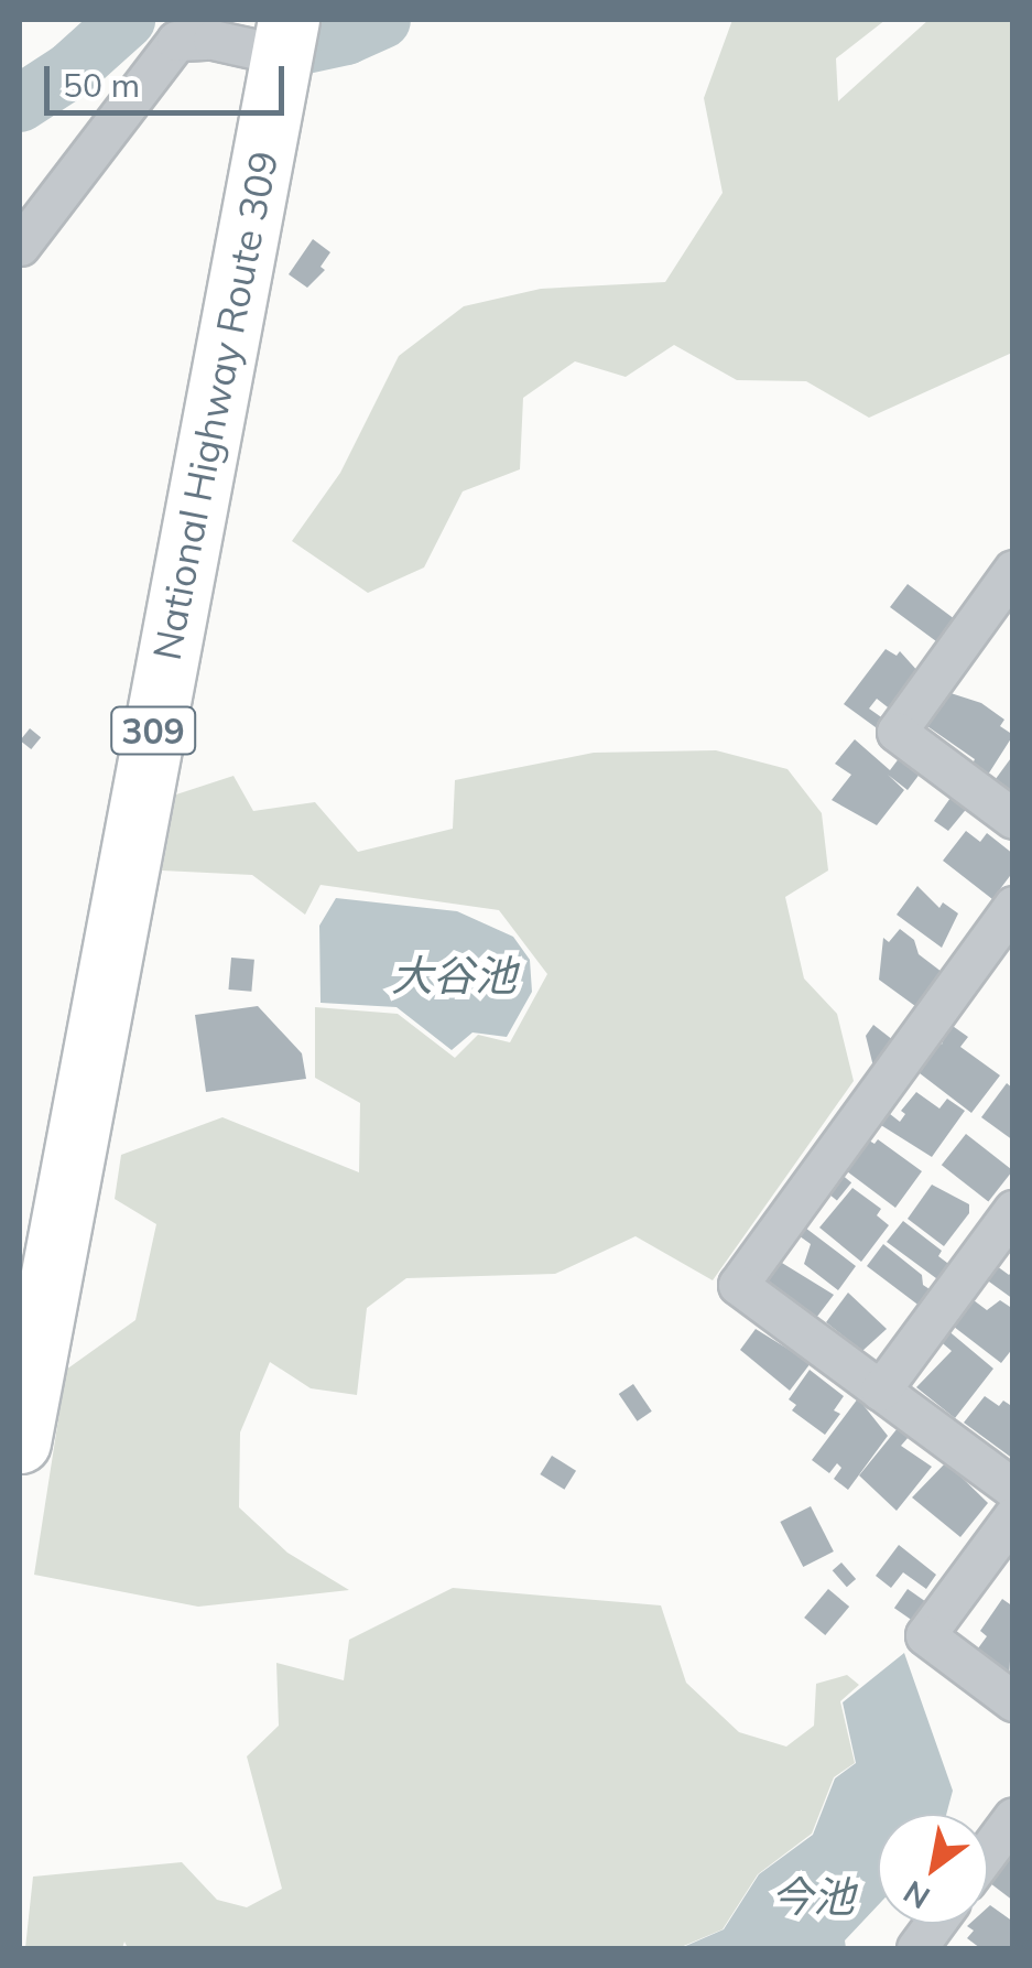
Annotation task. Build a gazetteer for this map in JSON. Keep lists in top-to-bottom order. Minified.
{"streets":{"highway":["National Highway Route 309","309"]},"water":["大谷池","今池"],"scale_bar":"50 m","north":"bottom left"}
